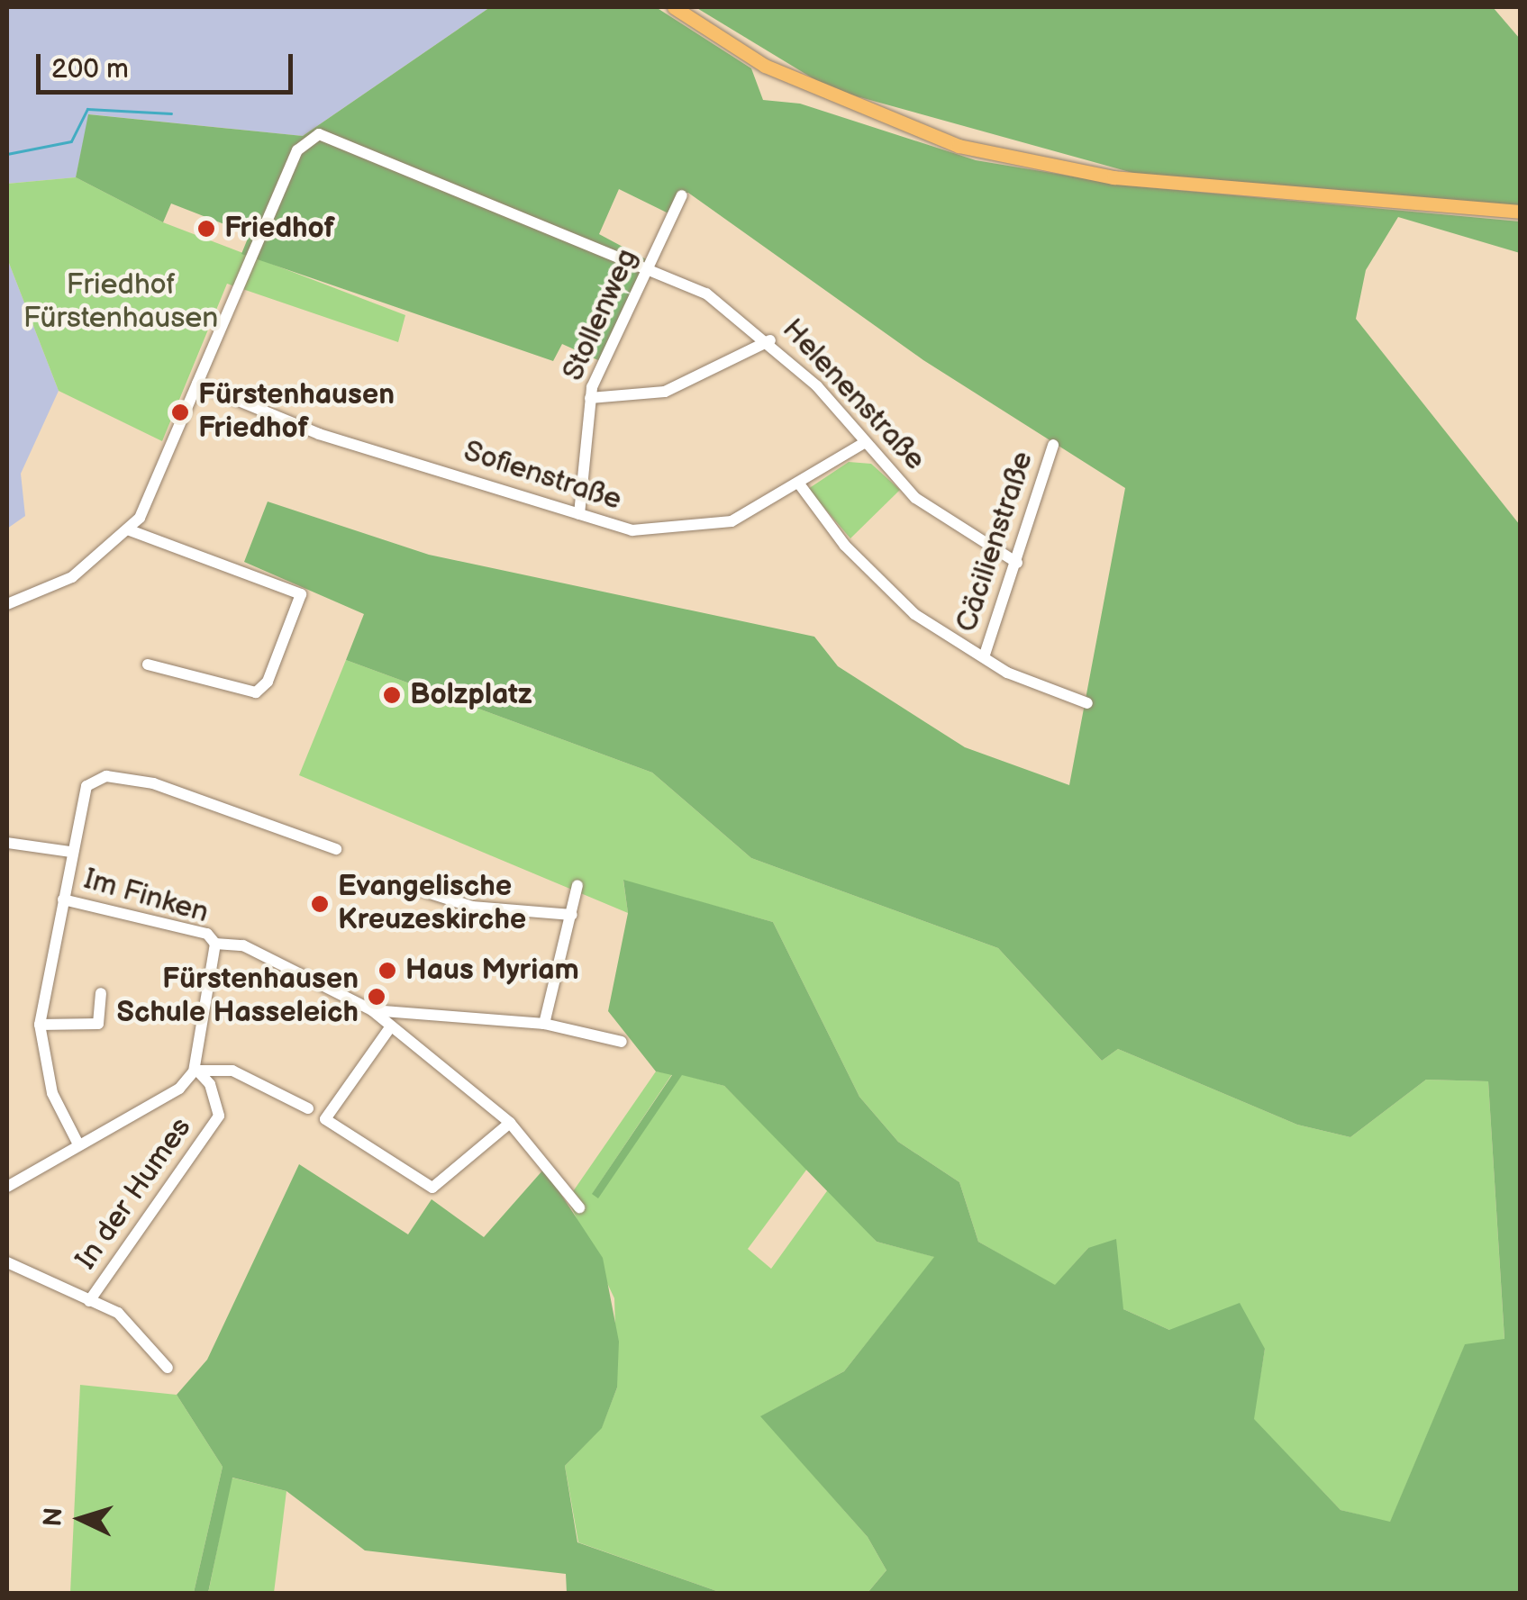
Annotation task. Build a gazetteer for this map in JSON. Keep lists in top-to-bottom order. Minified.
{"streets":{"street":["Stollenweg","Helenenstraße","Sofienstraße","Cäcilienstraße","Im Finken","In der Humes"]},"crossings":[["Stollenweg","Helenenstraße"],["Stollenweg","Sofienstraße"],["Helenenstraße","Sofienstraße"],["Helenenstraße","Cäcilienstraße"]],"parks":["Friedhof Fürstenhausen"],"places":["Friedhof","Fürstenhausen Friedhof","Bolzplatz","Evangelische Kreuzeskirche","Haus Myriam","Fürstenhausen Schule Hasseleich"],"scale_bar":"200 m","north":"left"}
